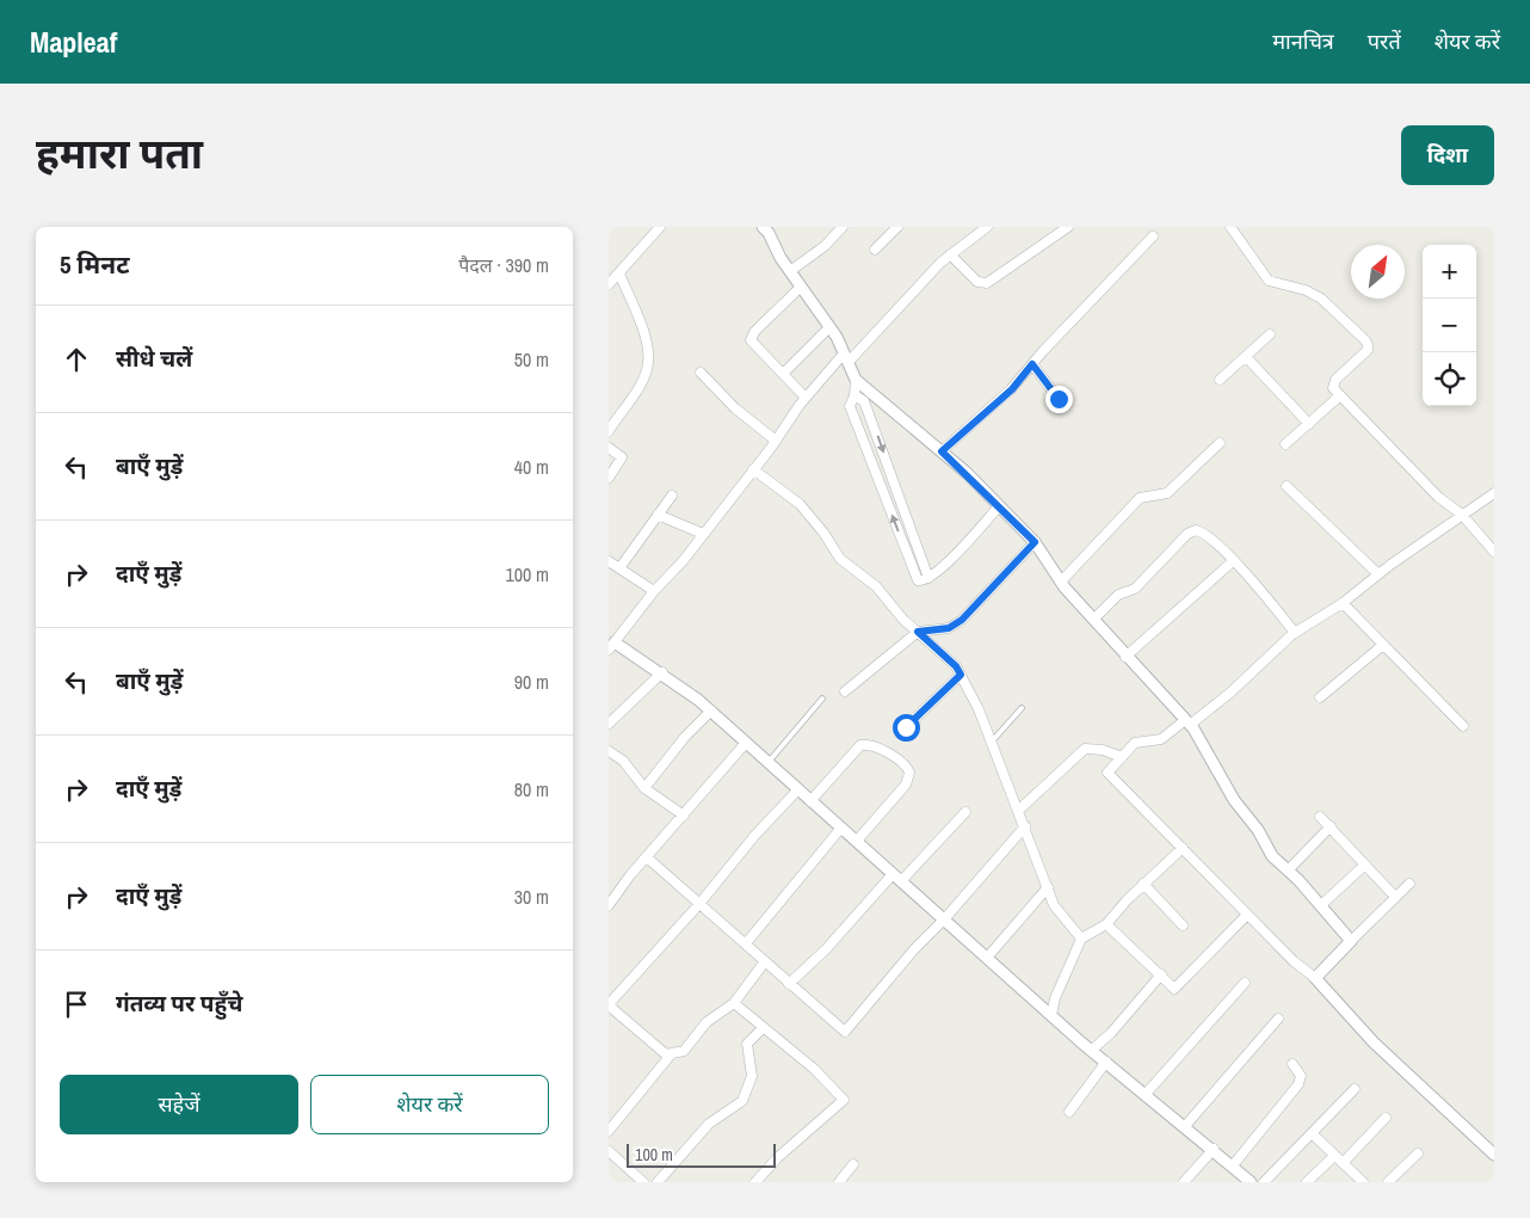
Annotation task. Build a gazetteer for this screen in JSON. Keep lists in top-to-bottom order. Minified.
{"scale_bar":"100 m","north":"top right","page":{"header":"Mapleaf","nav":["मानचित्र","परतें","शेयर करें"],"title":"हमारा पता","buttons":["दिशा",["सहेजें","शेयर करें"]],"heading":["5 मिनट","पैदल · 390 m"],"map_buttons":["+","−"],"list":[["सीधे चलें","50 m"],["बाएँ मुड़ें","40 m"],["दाएँ मुड़ें","100 m"],["बाएँ मुड़ें","90 m"],["दाएँ मुड़ें","80 m"],["दाएँ मुड़ें","30 m"],"गंतव्य पर पहुँचे"],"scale":"100 m"}}
